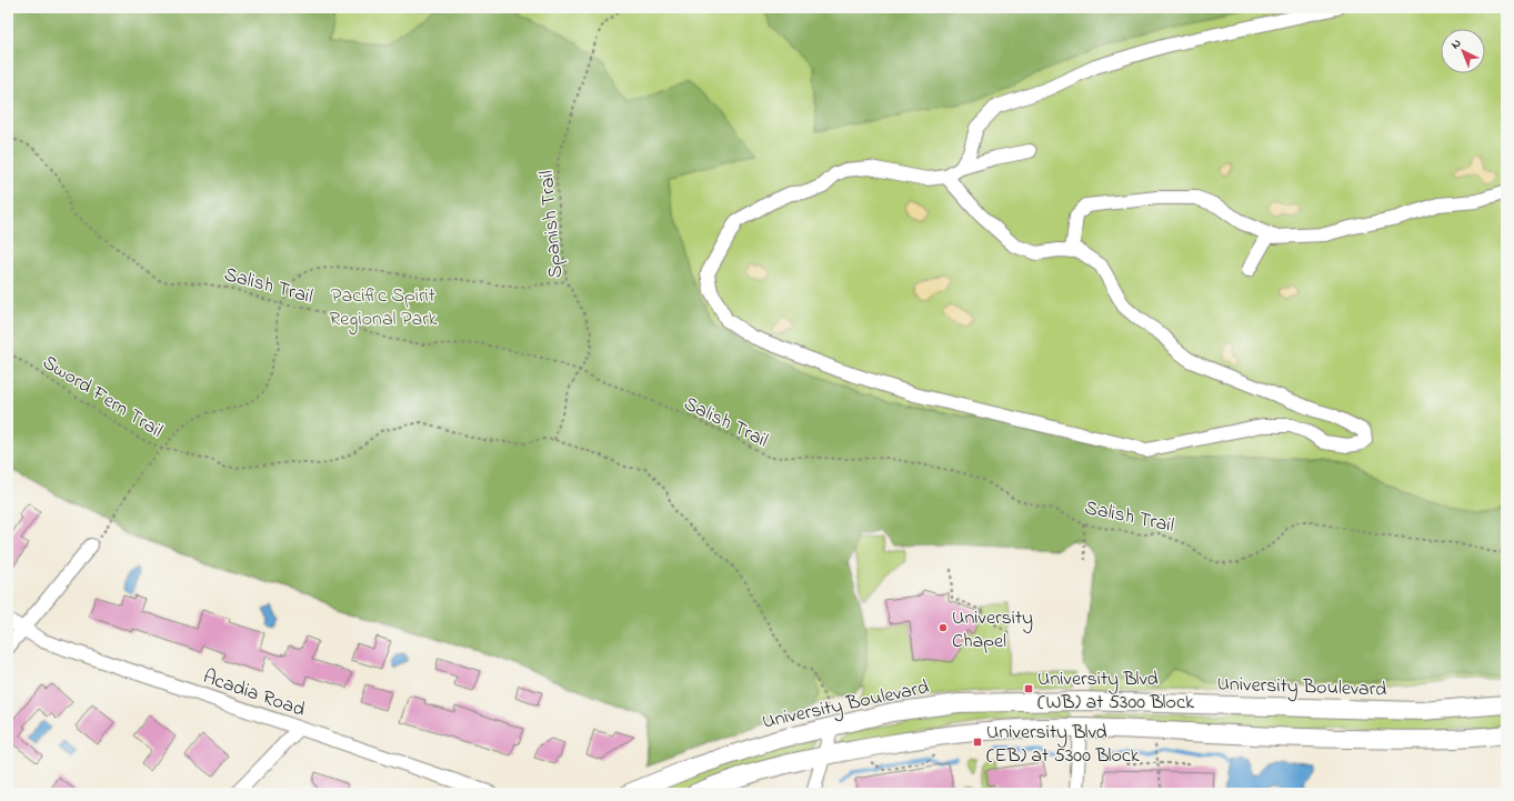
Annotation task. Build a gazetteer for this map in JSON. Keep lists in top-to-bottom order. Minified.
{"streets":{"main road":["University Boulevard"],"street":["Acadia Road"],"path":["Spanish Trail","Salish Trail","Sword Fern Trail"]},"crossings":[["Spanish Trail","Salish Trail"],["Spanish Trail","Sword Fern Trail"],["Sword Fern Trail","University Boulevard"]],"parks":["Pacific Spirit Regional Park"],"places":{"other":["University Chapel"],"transit":["University Blvd (WB) at 5300 Block","University Blvd (EB) at 5300 Block"]},"north":"top left"}
